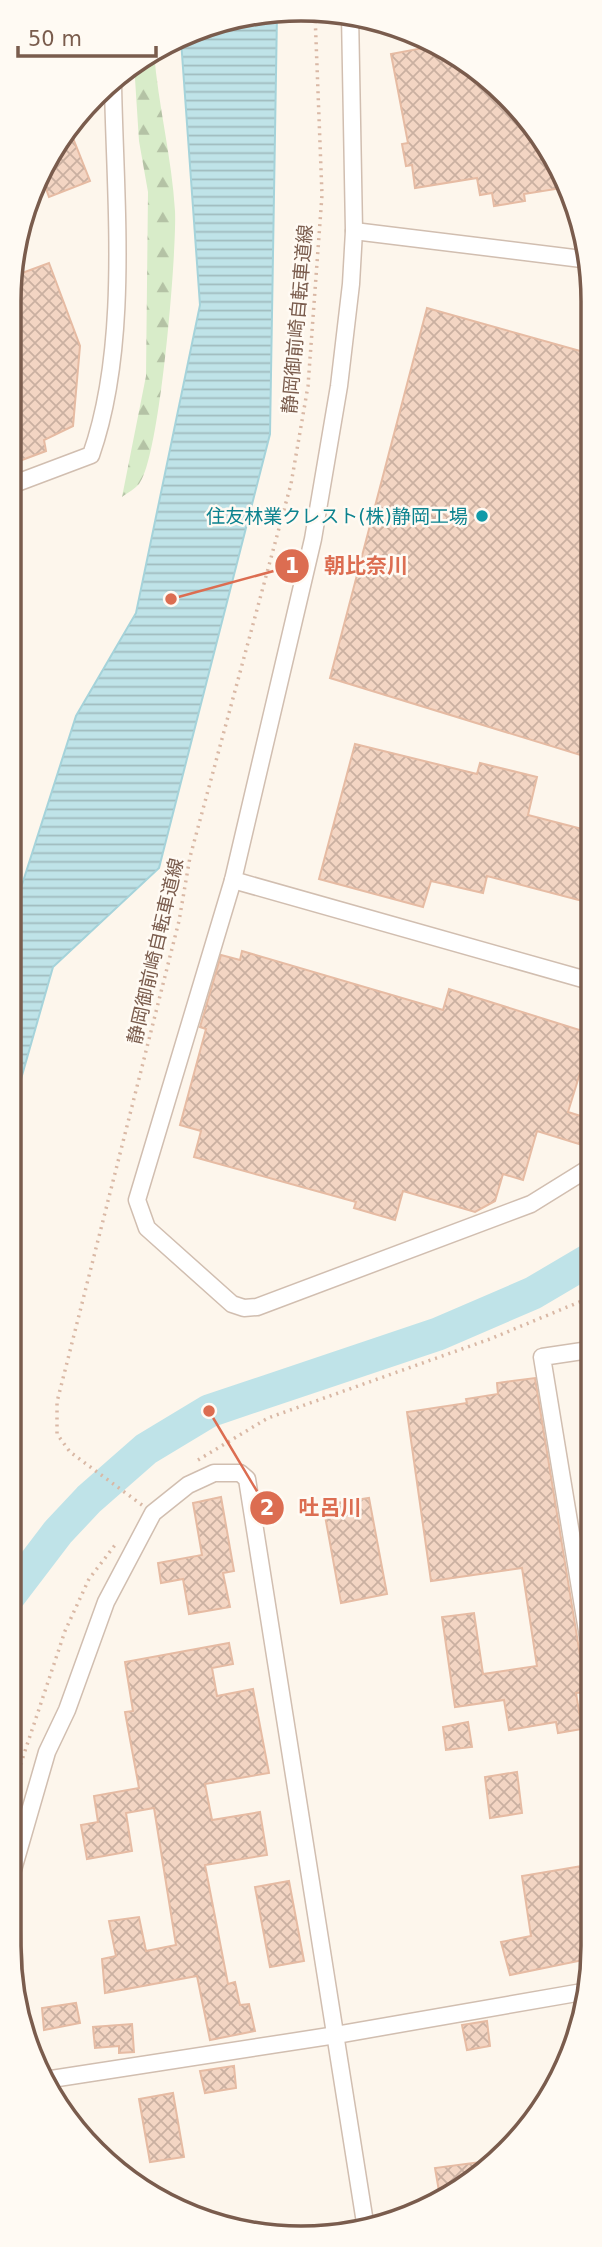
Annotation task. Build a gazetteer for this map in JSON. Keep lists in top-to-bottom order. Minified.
{"streets":{"path":["静岡御前崎自転車道線"]},"places":["住友林業クレスト(株)静岡工場","朝比奈川","吐呂川"],"scale_bar":"50 m"}
